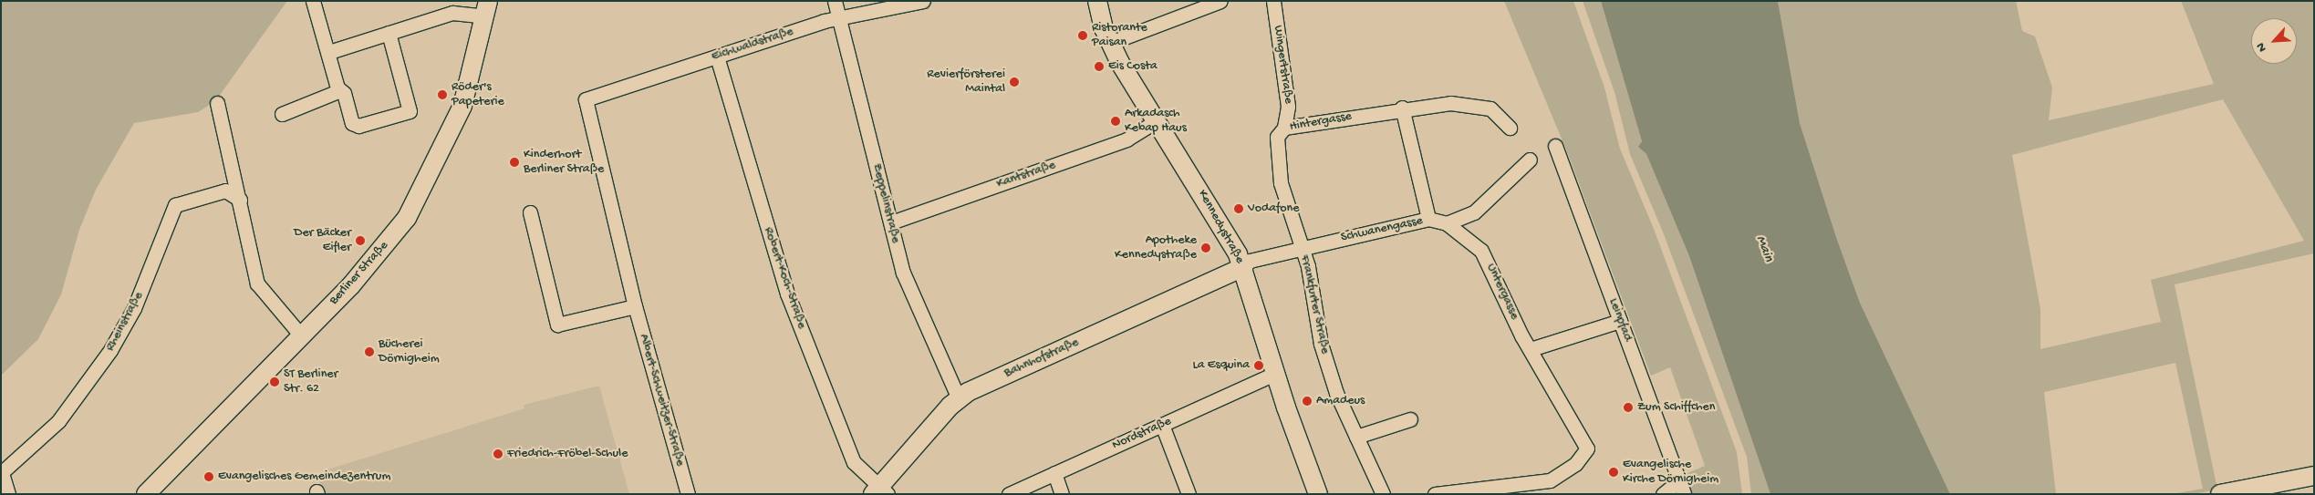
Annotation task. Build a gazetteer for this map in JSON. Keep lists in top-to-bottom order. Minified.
{"streets":{"street":["Eichwaldstraße","Wingertstraße","Hintergasse","Kantstraße","Zeppelinstraße","Kennedystraße","Schwanengasse","Berliner Straße","Robert-Koch-Straße","Untergasse","Frankfurter Straße","Leinpfad","Rheinstraße","Bahnhofstraße","Albert-Schweitzer-Straße","Nordstraße"]},"crossings":[["Eichwaldstraße","Zeppelinstraße"],["Eichwaldstraße","Robert-Koch-Straße"],["Eichwaldstraße","Albert-Schweitzer-Straße"],["Wingertstraße","Hintergasse"],["Hintergasse","Schwanengasse"],["Hintergasse","Frankfurter Straße"],["Kantstraße","Zeppelinstraße"],["Kantstraße","Kennedystraße"],["Zeppelinstraße","Bahnhofstraße"],["Kennedystraße","Schwanengasse"],["Kennedystraße","Bahnhofstraße"],["Kennedystraße","Nordstraße"],["Schwanengasse","Untergasse"],["Schwanengasse","Frankfurter Straße"],["Schwanengasse","Bahnhofstraße"],["Robert-Koch-Straße","Bahnhofstraße"]],"water":["Main"],"places":["Ristorante Paisan","Eis Costa","Revierförsterei Maintal","Röder's Papeterie","Arkadasch Kebap Haus","Kinderhort Berliner Straße","Vodafone","Der Bäcker Eifler","Apotheke Kennedystraße","Bücherei Dörnigheim","La Esquina","ST Berliner Str. 62","Amadeus","Zum Schiffchen","Friedrich-Fröbel-Schule","Evangelische Kirche Dörnigheim","Evangelisches Gemeindezentrum"],"north":"bottom left"}
